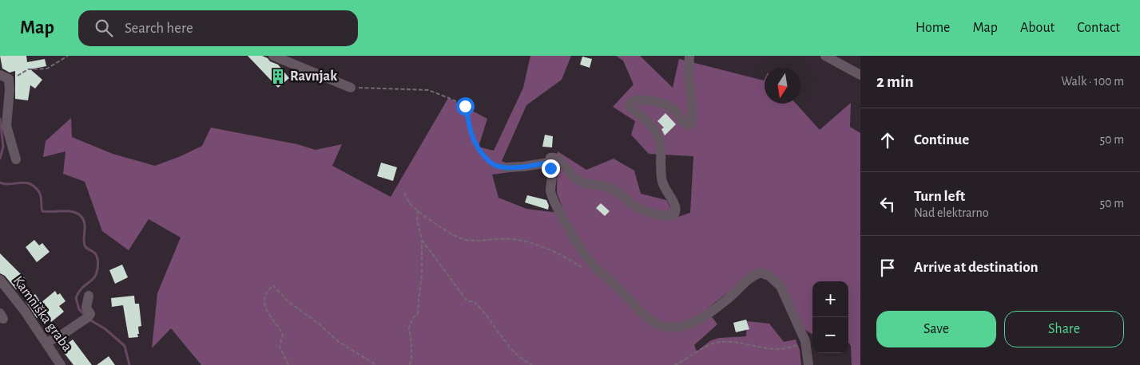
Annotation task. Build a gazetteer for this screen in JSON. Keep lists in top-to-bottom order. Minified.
{"streets":{"street":["Kamniška graba"]},"places":{"building":["Ravnjak"]},"north":"bottom","page":{"header":"Map","search":"Search here","nav":["Home","Map","About","Contact"],"heading":["2 min","Walk · 100 m"],"list":[["Continue","50 m"],["Turn left","Nad elektrarno","50 m"],"Arrive at destination"],"map_buttons":["+","−"],"buttons":["Save","Share"]}}
